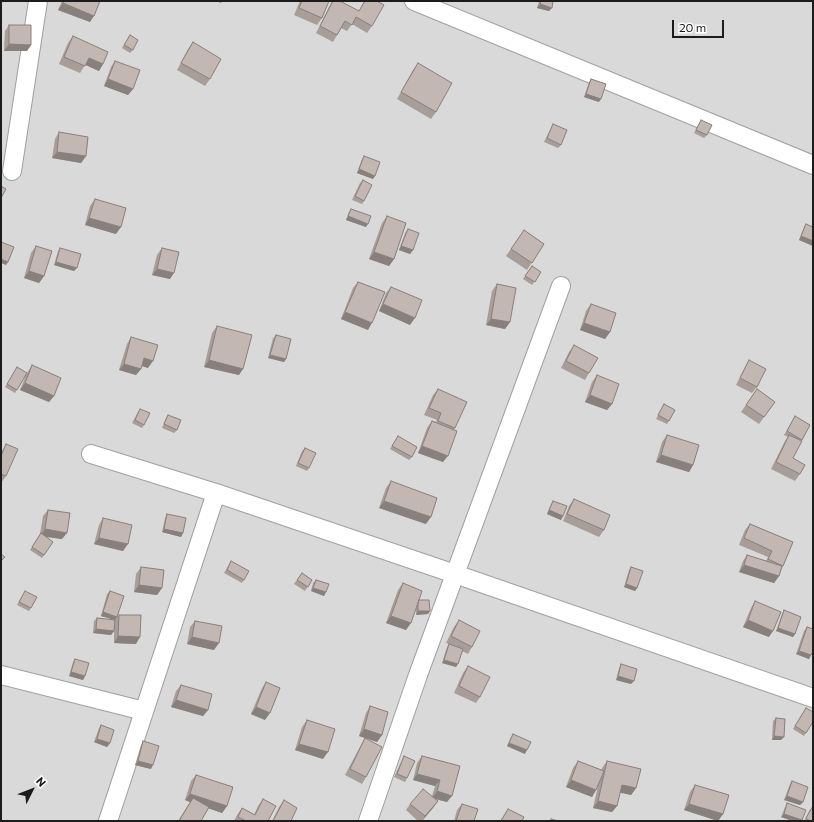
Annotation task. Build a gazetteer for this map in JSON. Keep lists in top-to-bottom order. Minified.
{"scale_bar":"20 m","north":"top right"}
